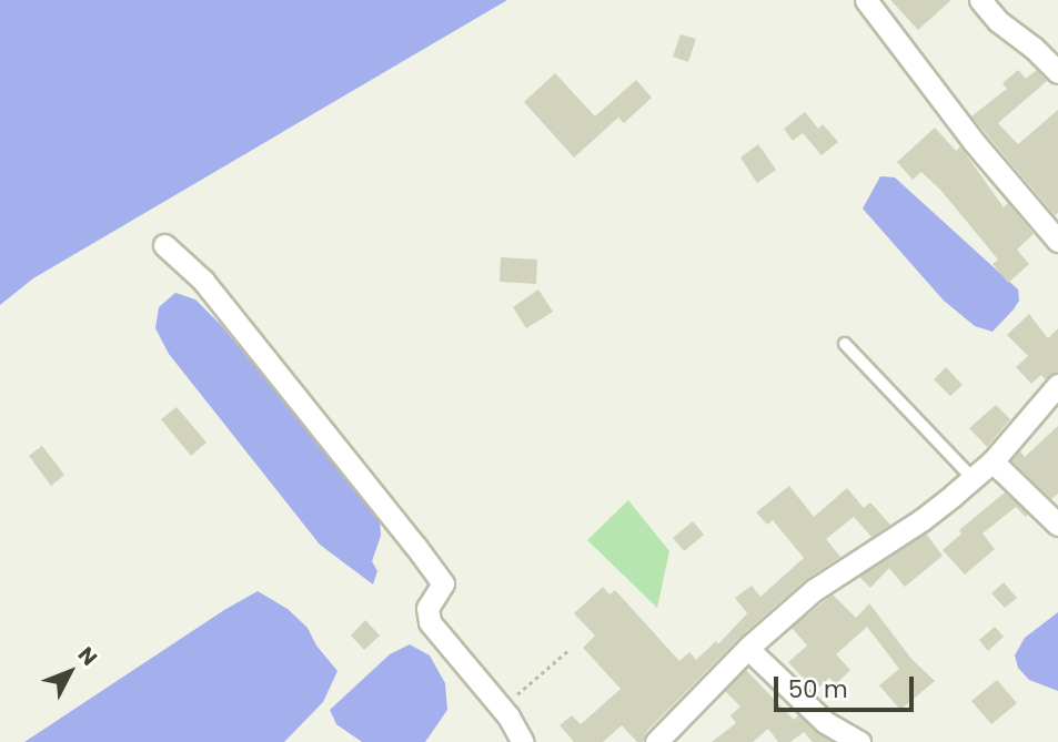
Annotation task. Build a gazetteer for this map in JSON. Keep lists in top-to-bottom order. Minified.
{"scale_bar":"50 m","north":"top right"}
